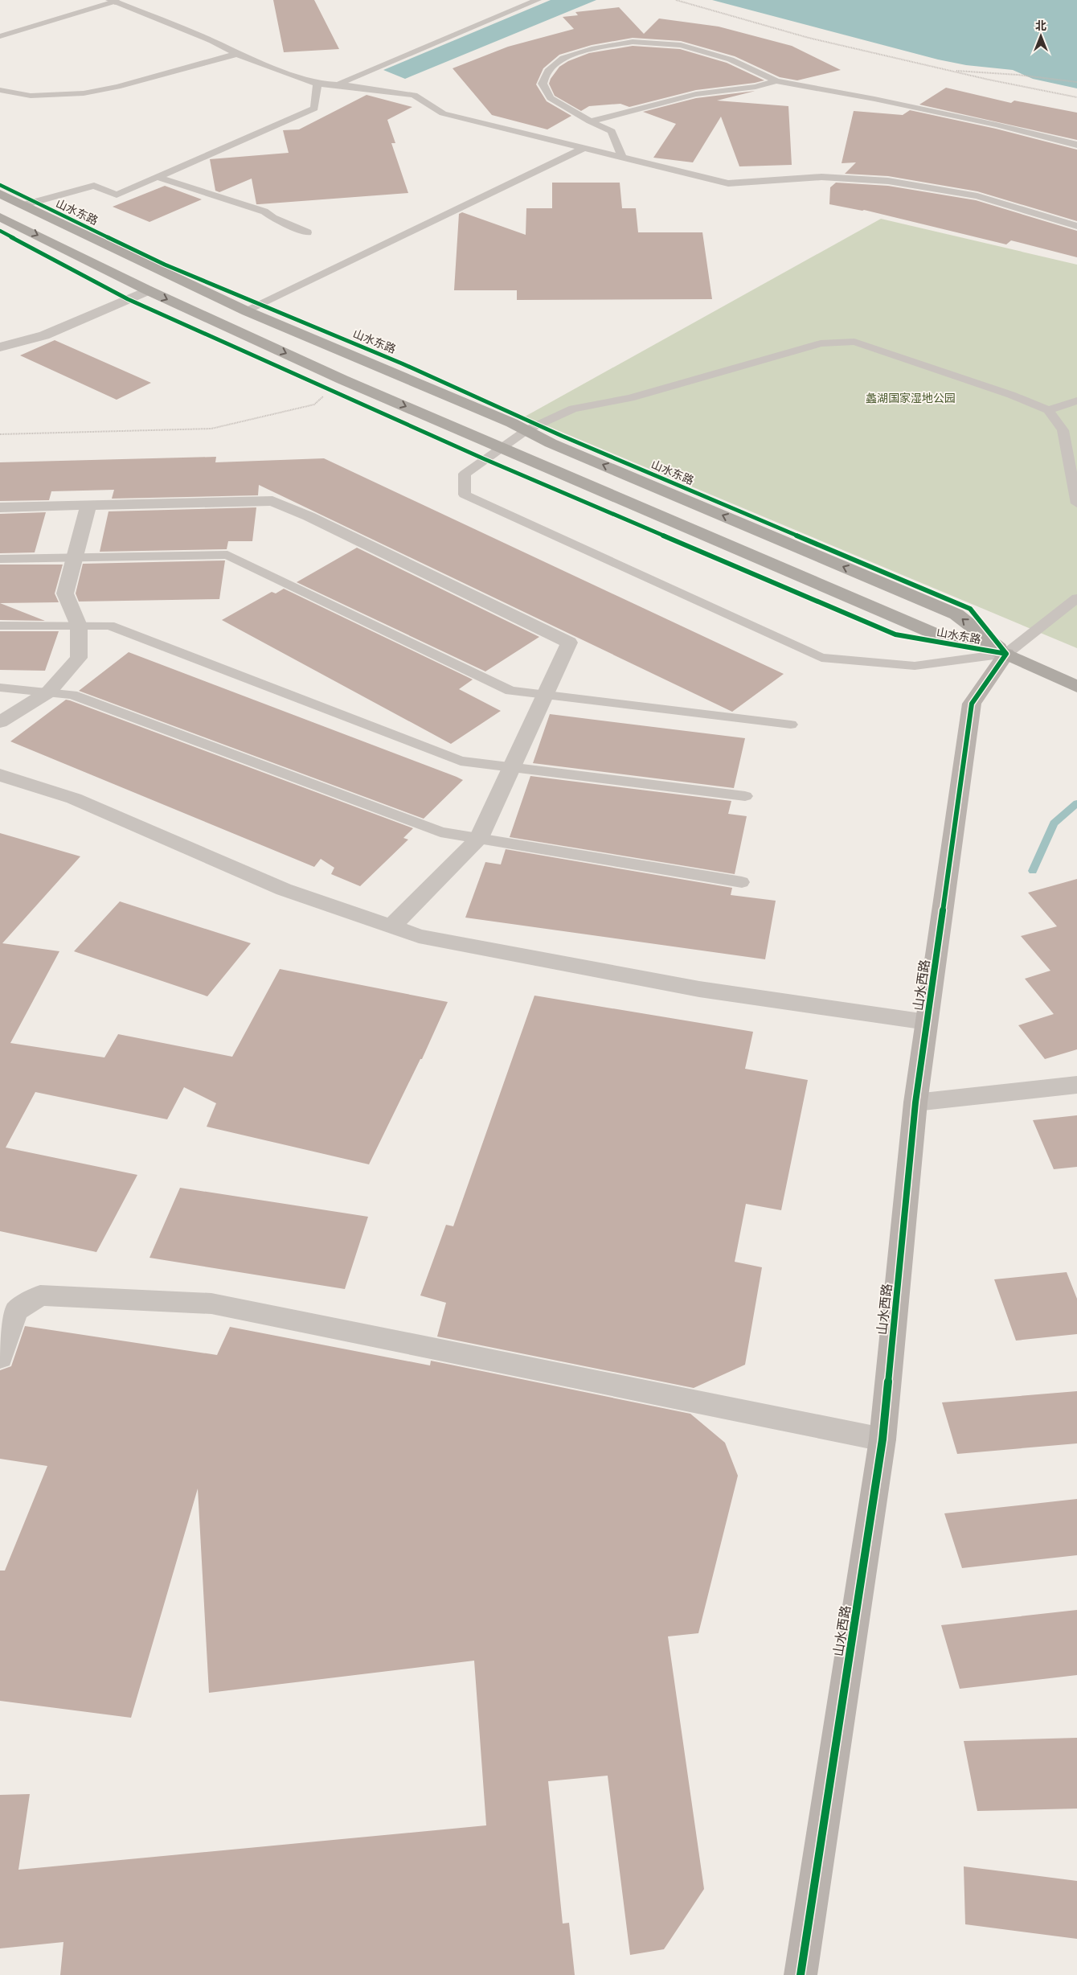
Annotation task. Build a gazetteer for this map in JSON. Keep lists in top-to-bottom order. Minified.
{"streets":{"highway":["山水东路"],"street":["山水西路"]},"crossings":[["山水东路","山水西路"]],"parks":["蠡湖国家湿地公园"],"north":"top"}
